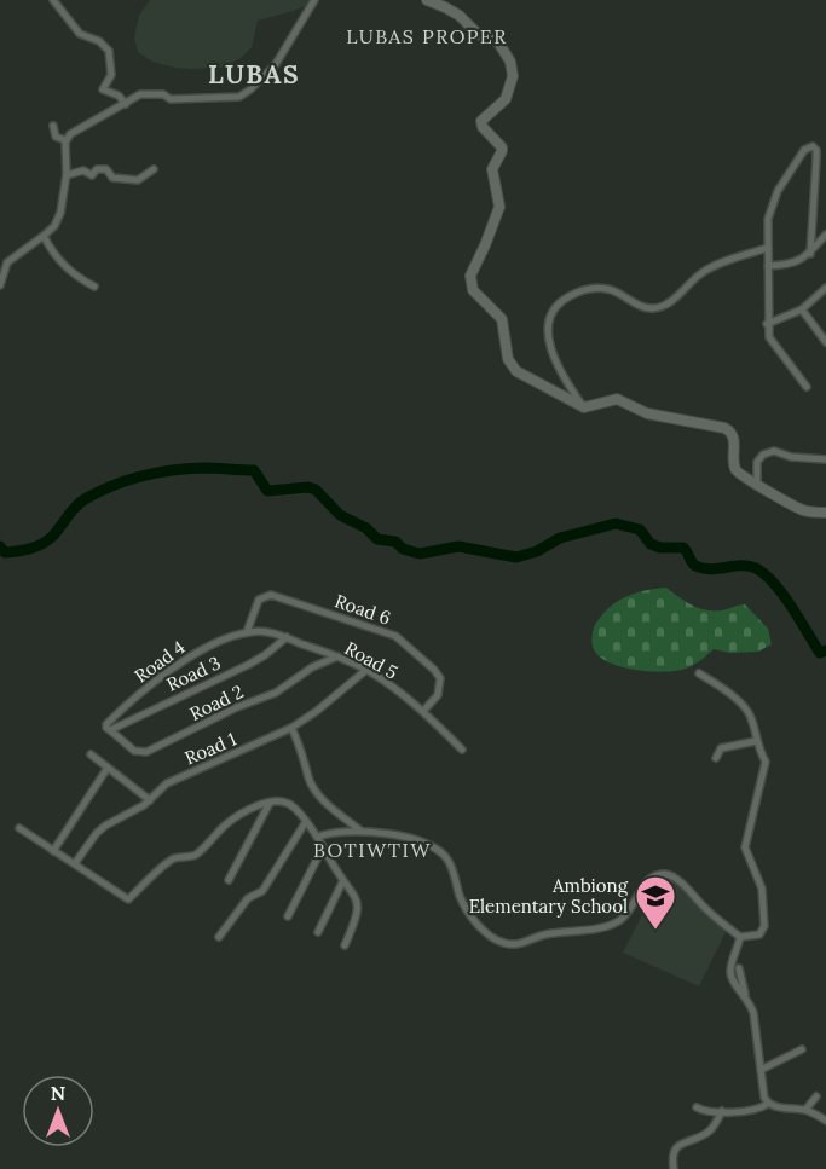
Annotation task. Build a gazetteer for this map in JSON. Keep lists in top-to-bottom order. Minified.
{"streets":{"street":["Road 6","Road 5","Road 4","Road 3","Road 2","Road 1"]},"crossings":[["Road 6","Road 5"],["Road 6","Road 4"],["Road 5","Road 4"],["Road 5","Road 3"],["Road 5","Road 2"],["Road 5","Road 1"],["Road 4","Road 3"],["Road 4","Road 2"],["Road 3","Road 2"]],"districts":["LUBAS PROPER","LUBAS","BOTIWTIW"],"places":{"school or university":["Ambiong Elementary School"]},"north":"top"}
